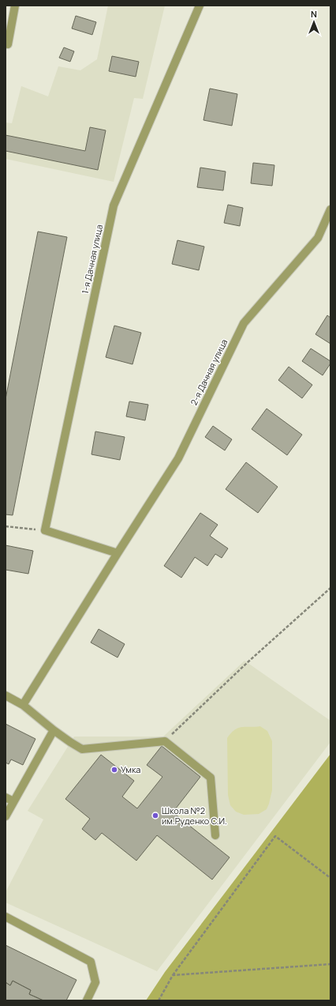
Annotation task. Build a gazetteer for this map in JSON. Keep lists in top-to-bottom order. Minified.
{"streets":{"street":["1-я Дачная улица","2-я Дачная улица"]},"places":["Умка","Школа №2 им.Руденко С.И."],"north":"top"}
